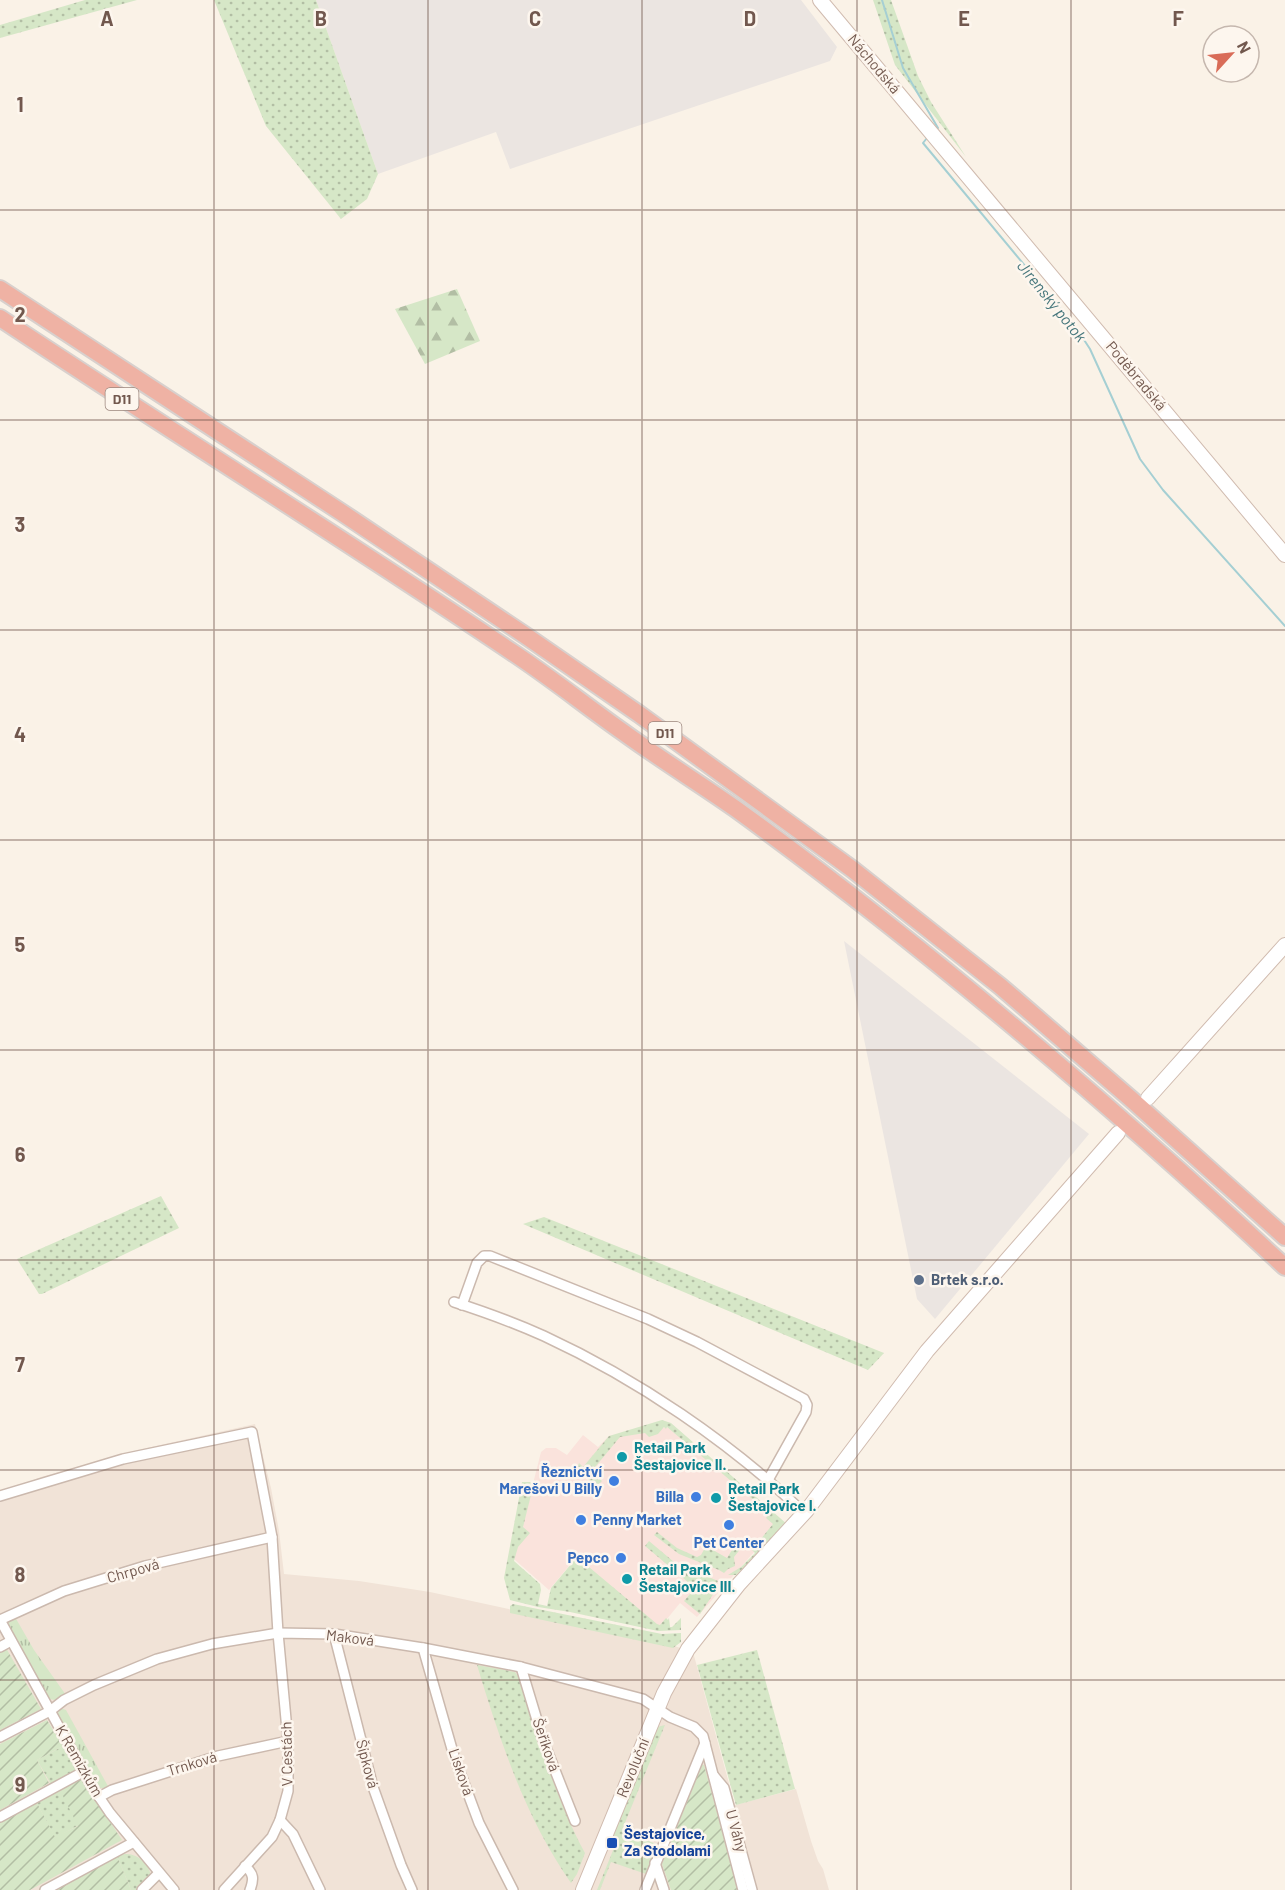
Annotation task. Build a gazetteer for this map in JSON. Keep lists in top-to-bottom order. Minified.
{"streets":{"highway":["D11"],"street":["Náchodská","Poděbradská","Chrpová","Maková","Šeříková","V Cestách","K Remízkům","Trnková","Šípková","Revoluční","Lísková","U Váhy"]},"crossings":[["Náchodská","Poděbradská"],["Chrpová","V Cestách"],["Chrpová","K Remízkům"],["Maková","Šeříková"],["Maková","V Cestách"],["Maková","K Remízkům"],["Maková","Šípková"],["Maková","Revoluční"],["Maková","Lísková"],["V Cestách","Trnková"],["K Remízkům","Trnková"]],"water":["Jirenský potok"],"places":{"other":["Brtek s.r.o.","Retail Park Šestajovice II.","Řeznictví Marešovi U Billy","Billa","Retail Park Šestajovice I.","Penny Market","Pet Center","Pepco","Retail Park Šestajovice III."],"transit":["Šestajovice, Za Stodolami"]},"north":"top right","grid":{"columns":["A","B","C","D","E","F"],"rows":["1","2","3","4","5","6","7","8","9"]}}
